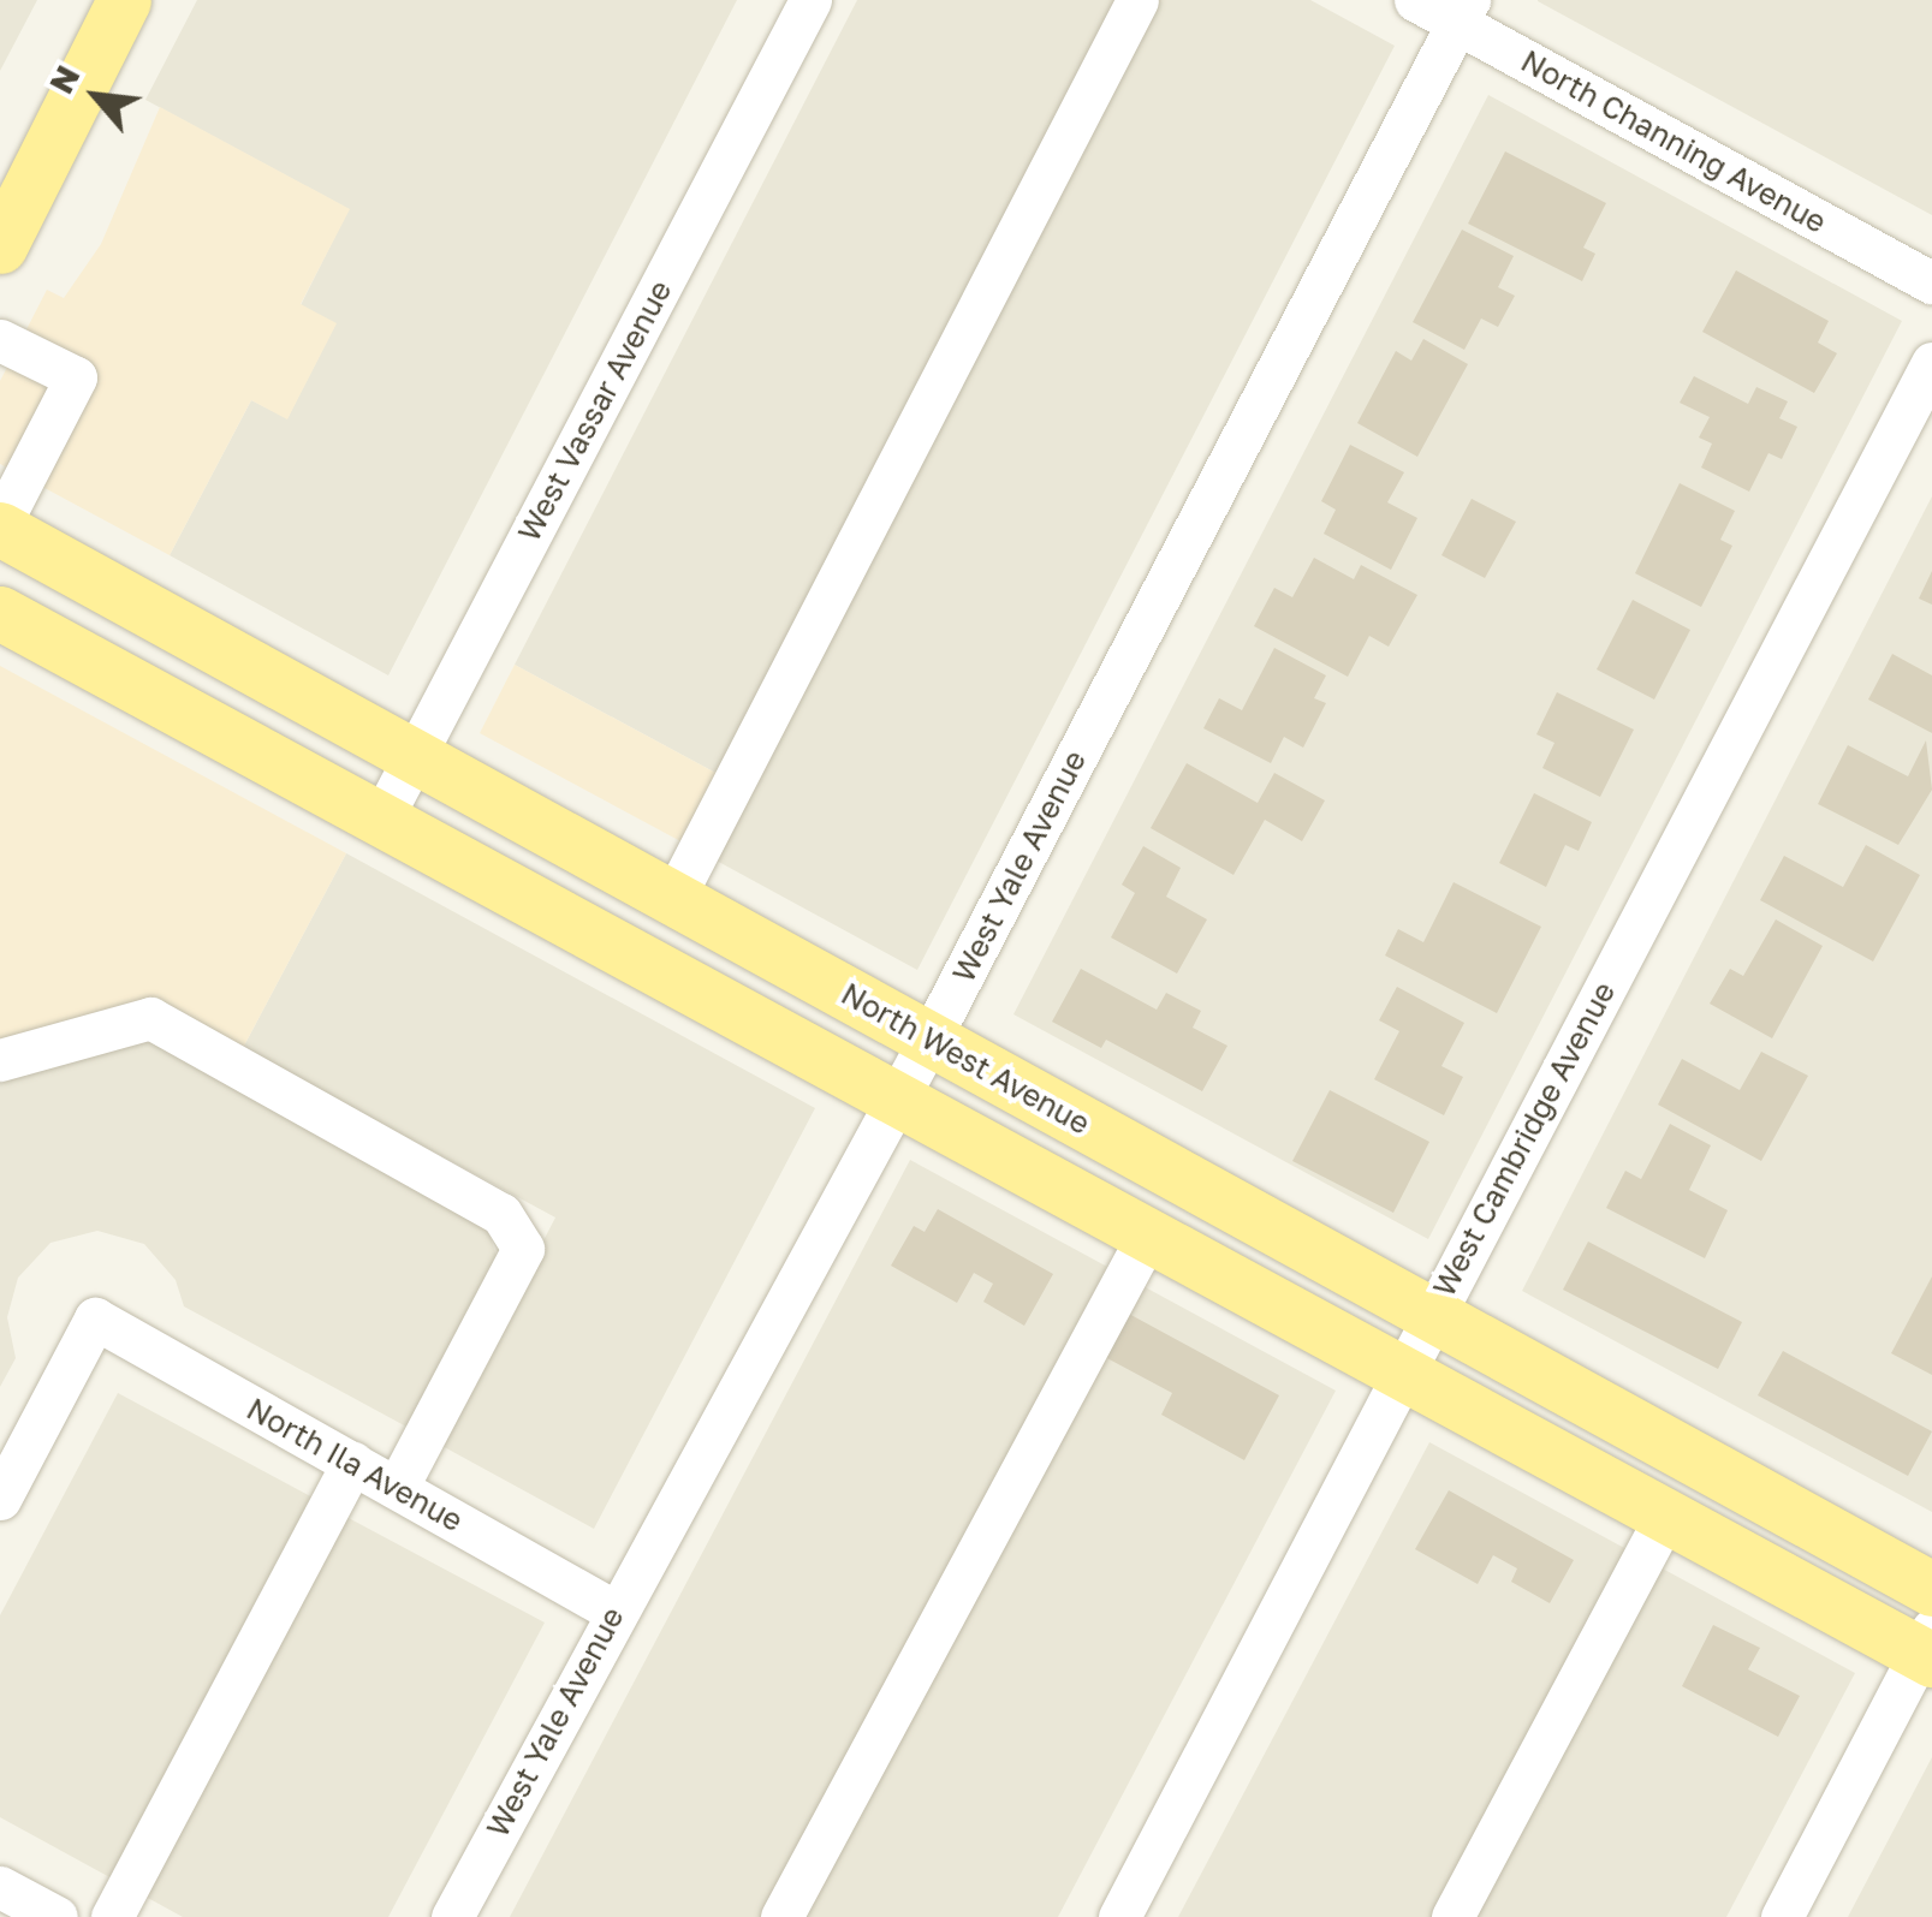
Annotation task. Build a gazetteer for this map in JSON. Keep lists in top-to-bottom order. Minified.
{"streets":{"main road":["North West Avenue"],"street":["North Channing Avenue","West Vassar Avenue","West Yale Avenue","West Cambridge Avenue","North Ila Avenue"]},"crossings":[["North Channing Avenue","West Yale Avenue"],["West Vassar Avenue","North West Avenue"],["West Yale Avenue","North West Avenue"],["West Yale Avenue","North Ila Avenue"],["North West Avenue","West Cambridge Avenue"]],"north":"top left"}
